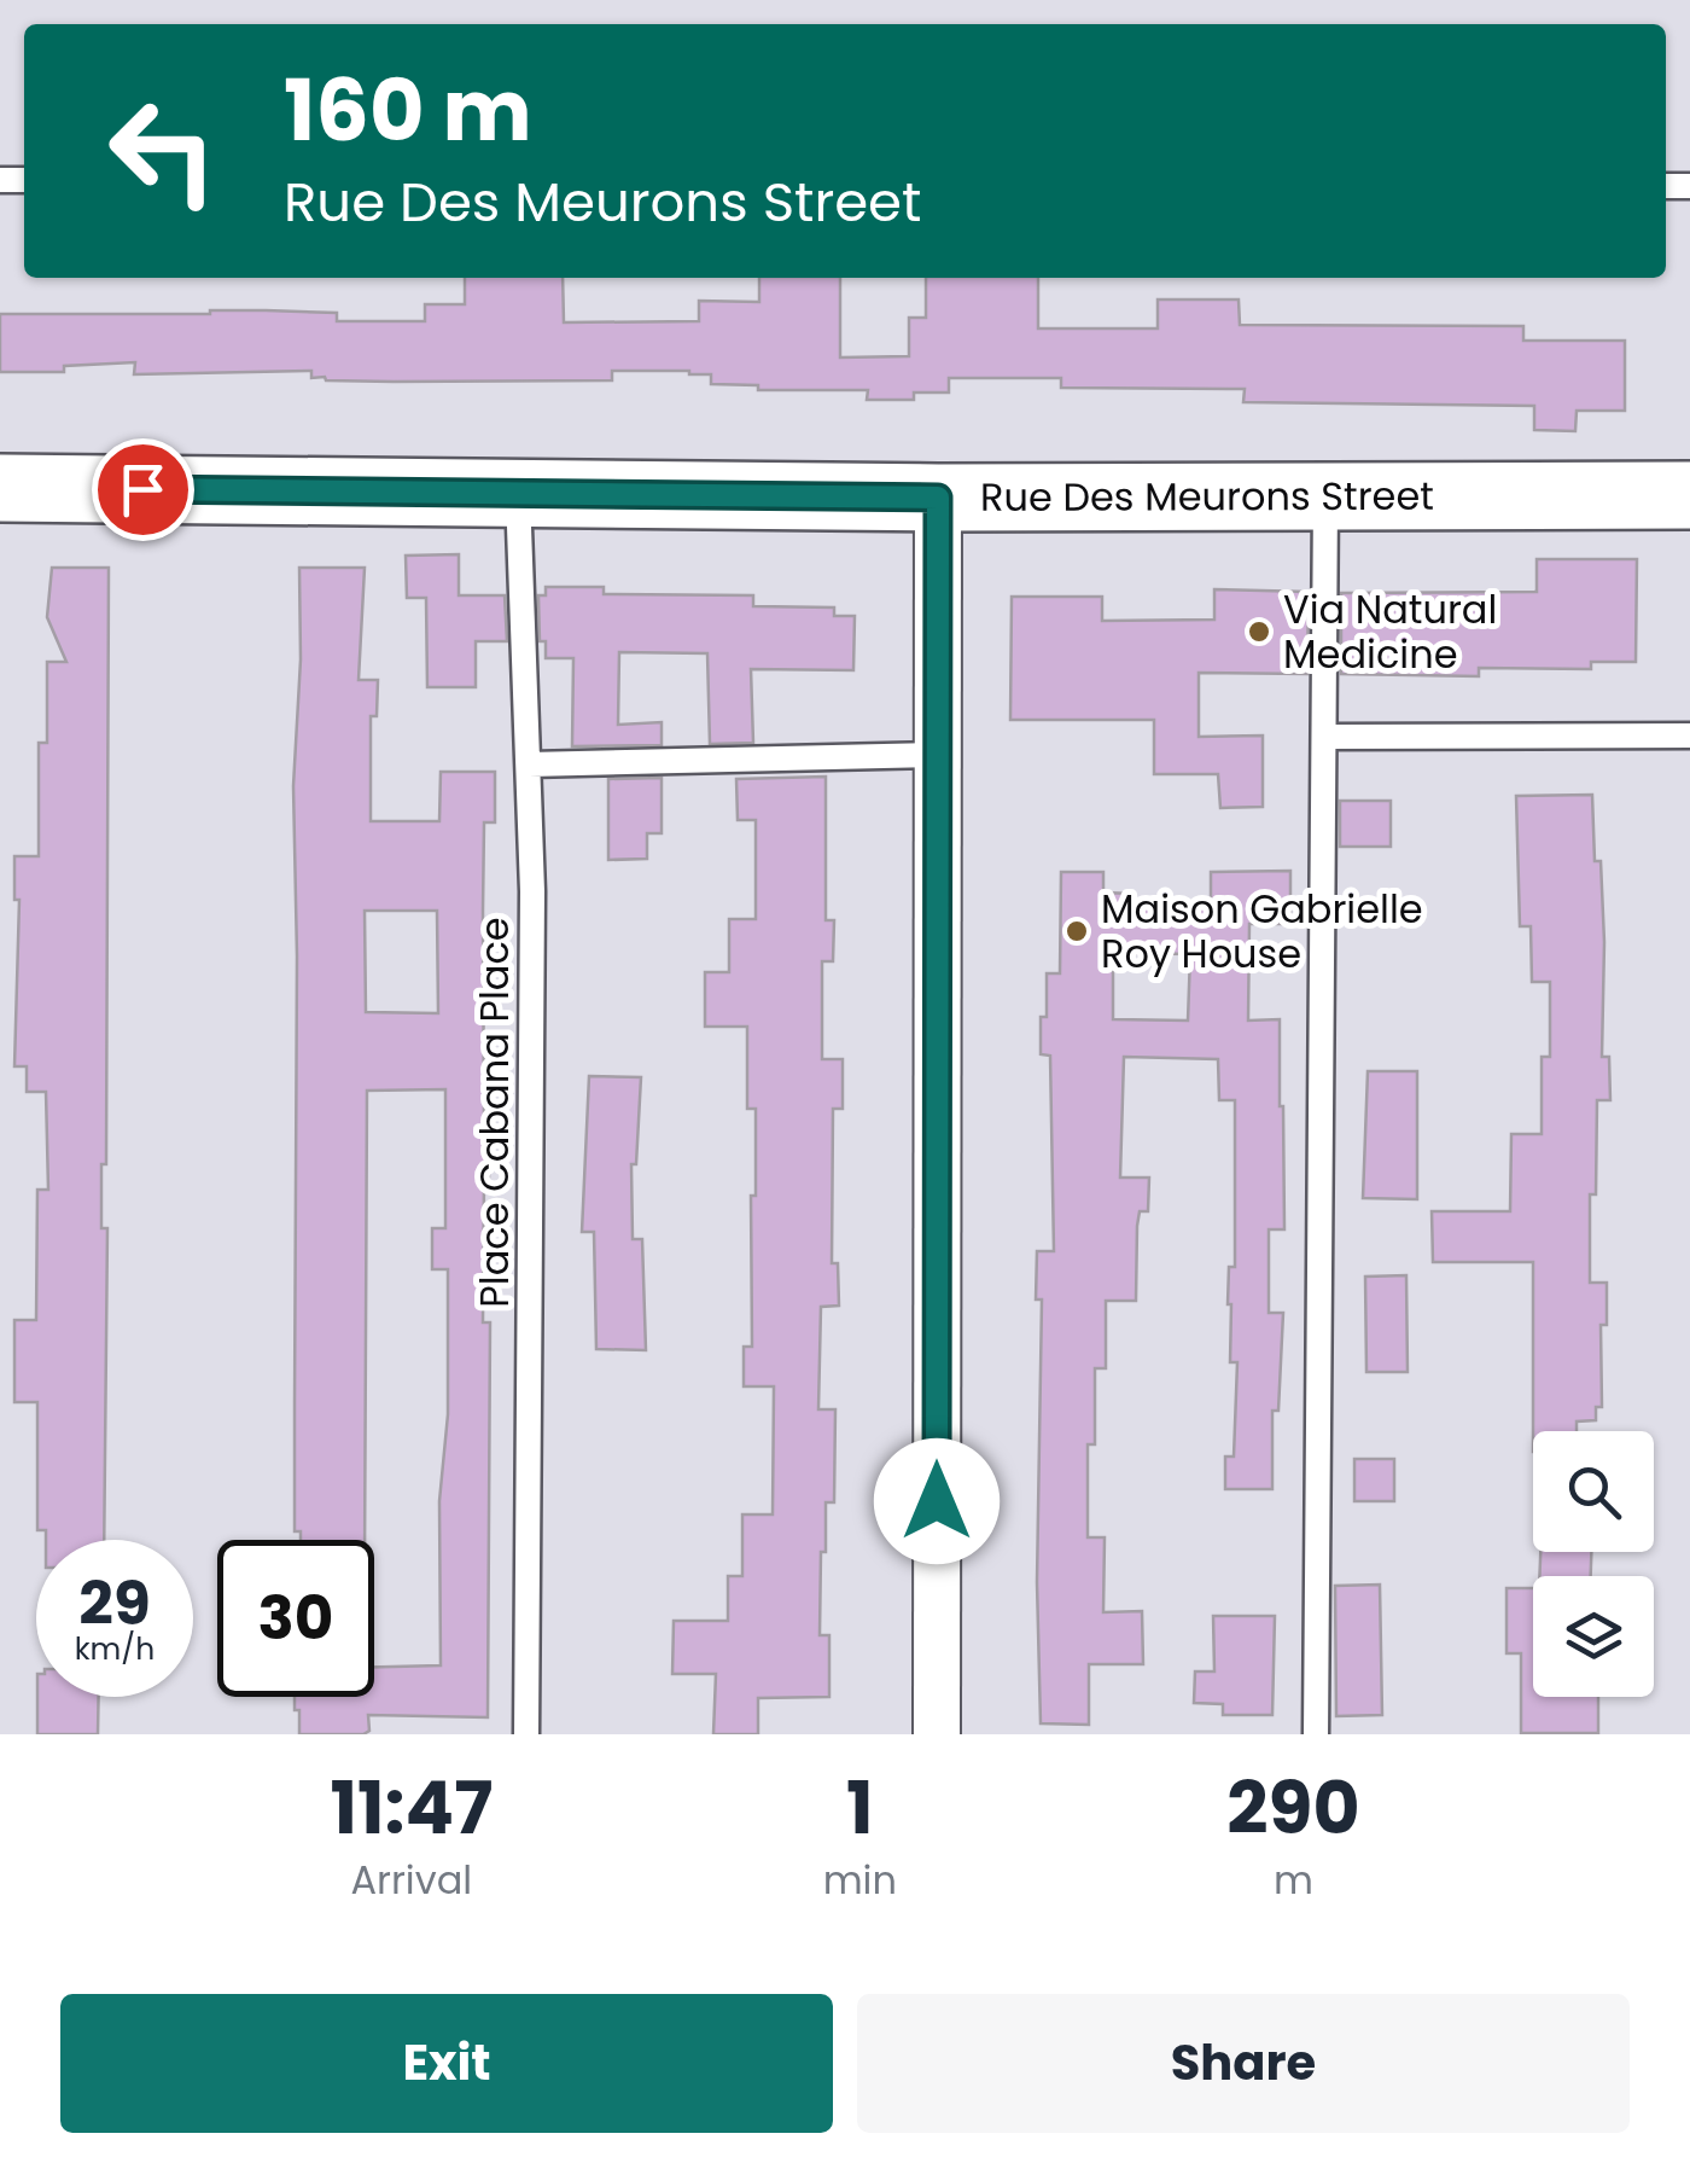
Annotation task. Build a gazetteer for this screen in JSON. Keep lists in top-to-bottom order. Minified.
{"streets":{"street":["Rue Des Meurons Street"],"lane":["Place Cabana Place"]},"crossings":[["Rue Des Meurons Street","Place Cabana Place"]],"places":["Via Natural Medicine","Maison Gabrielle Roy House"],"page":{"turn":["160 m","Rue Des Meurons Street"],"speed":"29 km/h","limit":"30","eta":["11:47","Arrival","1","min","290","m"],"buttons":["Exit","Share"]}}
